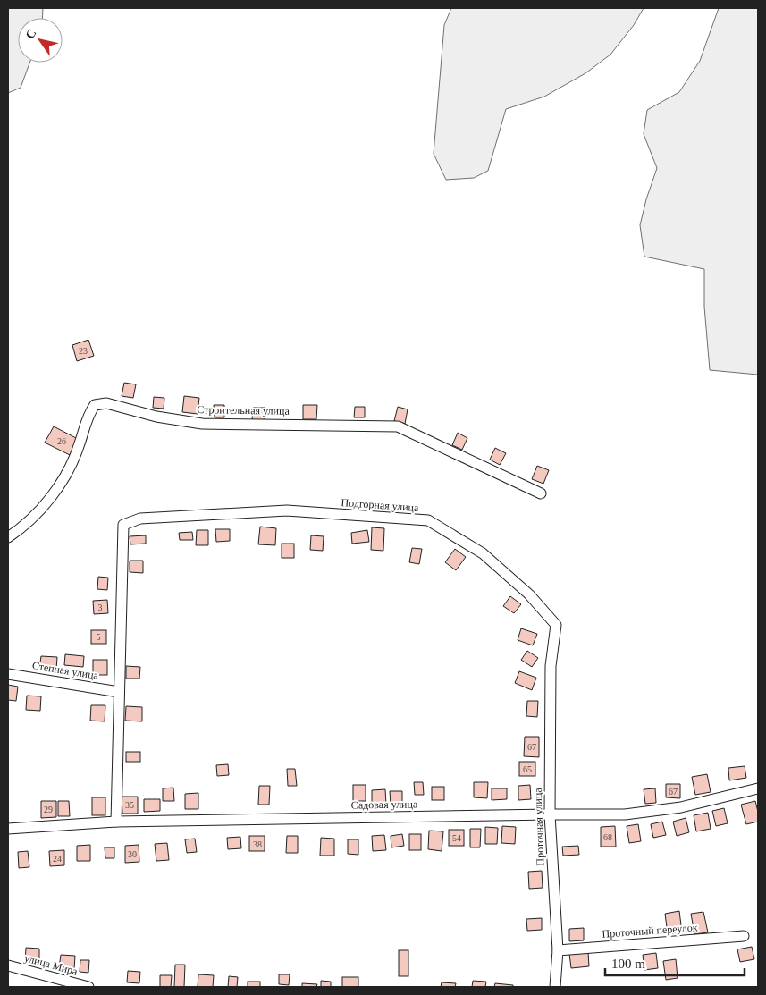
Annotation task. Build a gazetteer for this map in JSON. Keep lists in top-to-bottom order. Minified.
{"streets":{"street":["Строительная улица","Подгорная улица","Степная улица","Садовая улица","Проточная улица","Проточный переулок","улица Мира"]},"crossings":[["Подгорная улица","Степная улица"],["Подгорная улица","Проточная улица"],["Садовая улица","Проточная улица"],["Проточная улица","Проточный переулок"]],"house_numbers":["23","26","3","5","67","65","67","35","29","68","54","38","30","24"],"scale_bar":"100 m","north":"top left"}
